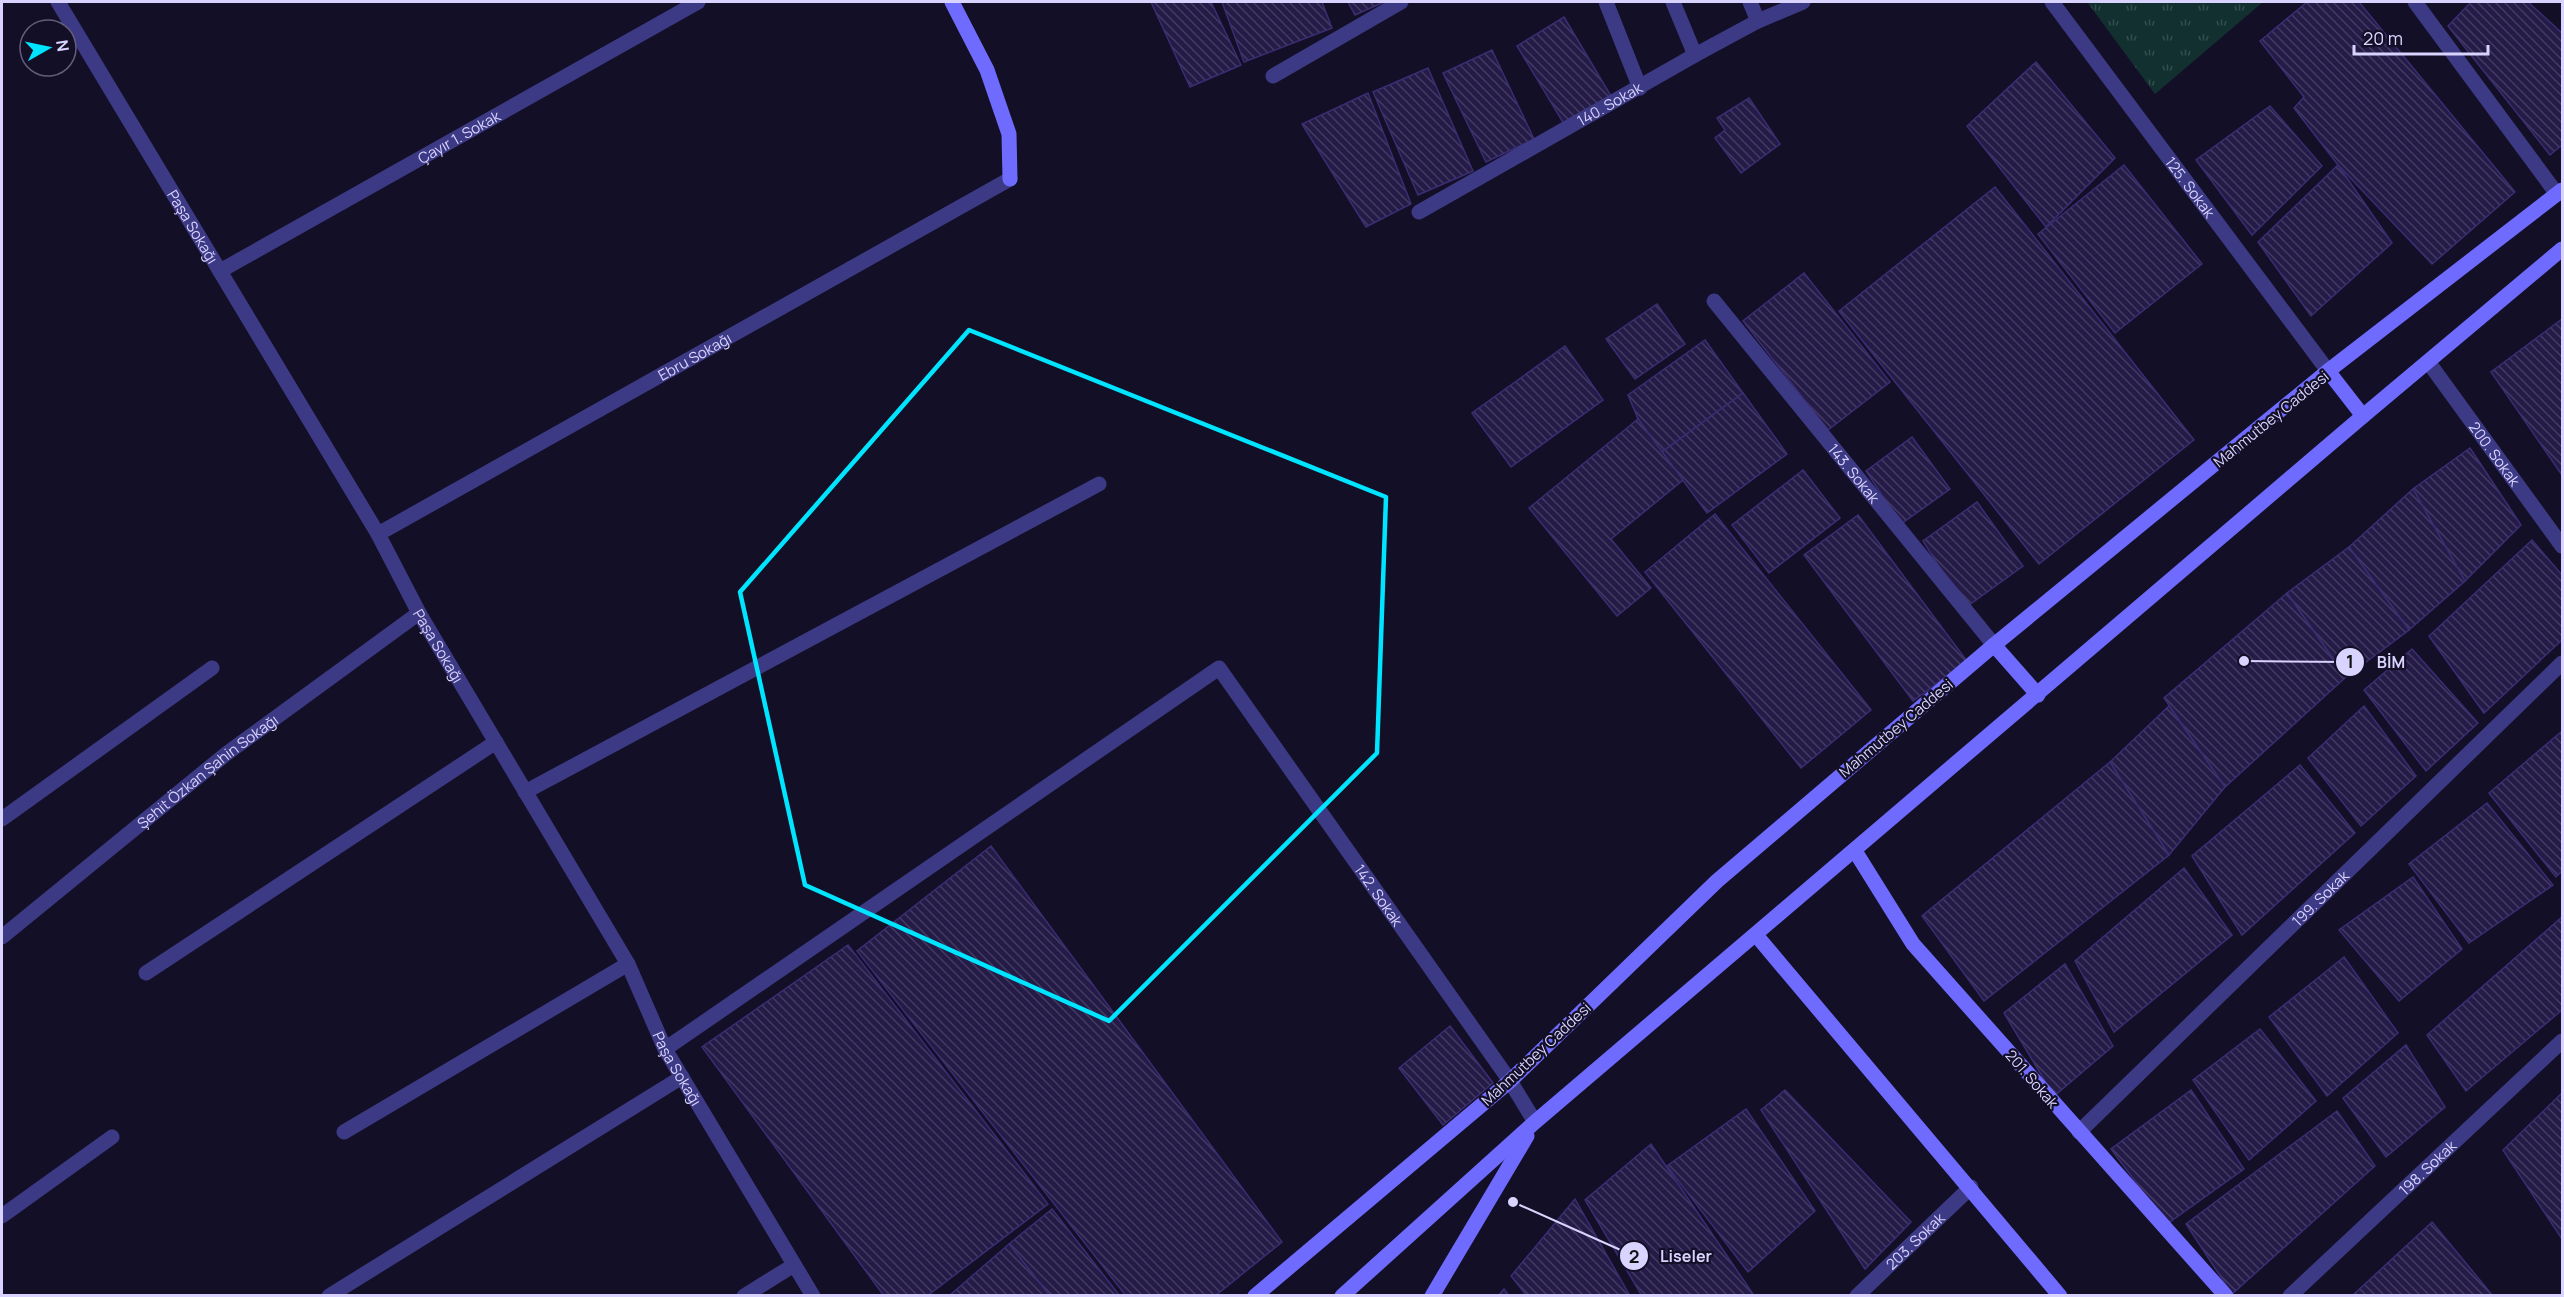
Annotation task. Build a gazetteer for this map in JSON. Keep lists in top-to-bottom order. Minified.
{"streets":{"main road":["Mahmutbey Caddesi","201. Sokak"],"street":["140. Sokak","Çayır 1. Sokak","125. Sokak","Paşa Sokağı","Ebru Sokağı","200. Sokak","143. Sokak","Şehit Özkan Şahin Sokağı","142. Sokak","199. Sokak","198. Sokak","203. Sokak"]},"crossings":[["Çayır 1. Sokak","Paşa Sokağı"],["125. Sokak","Mahmutbey Caddesi"],["Paşa Sokağı","Ebru Sokağı"],["Paşa Sokağı","Şehit Özkan Şahin Sokağı"],["Paşa Sokağı","142. Sokak"],["Mahmutbey Caddesi","143. Sokak"],["Mahmutbey Caddesi","142. Sokak"],["199. Sokak","201. Sokak"]],"places":["BİM","Liseler"],"scale_bar":"20 m","north":"right"}
